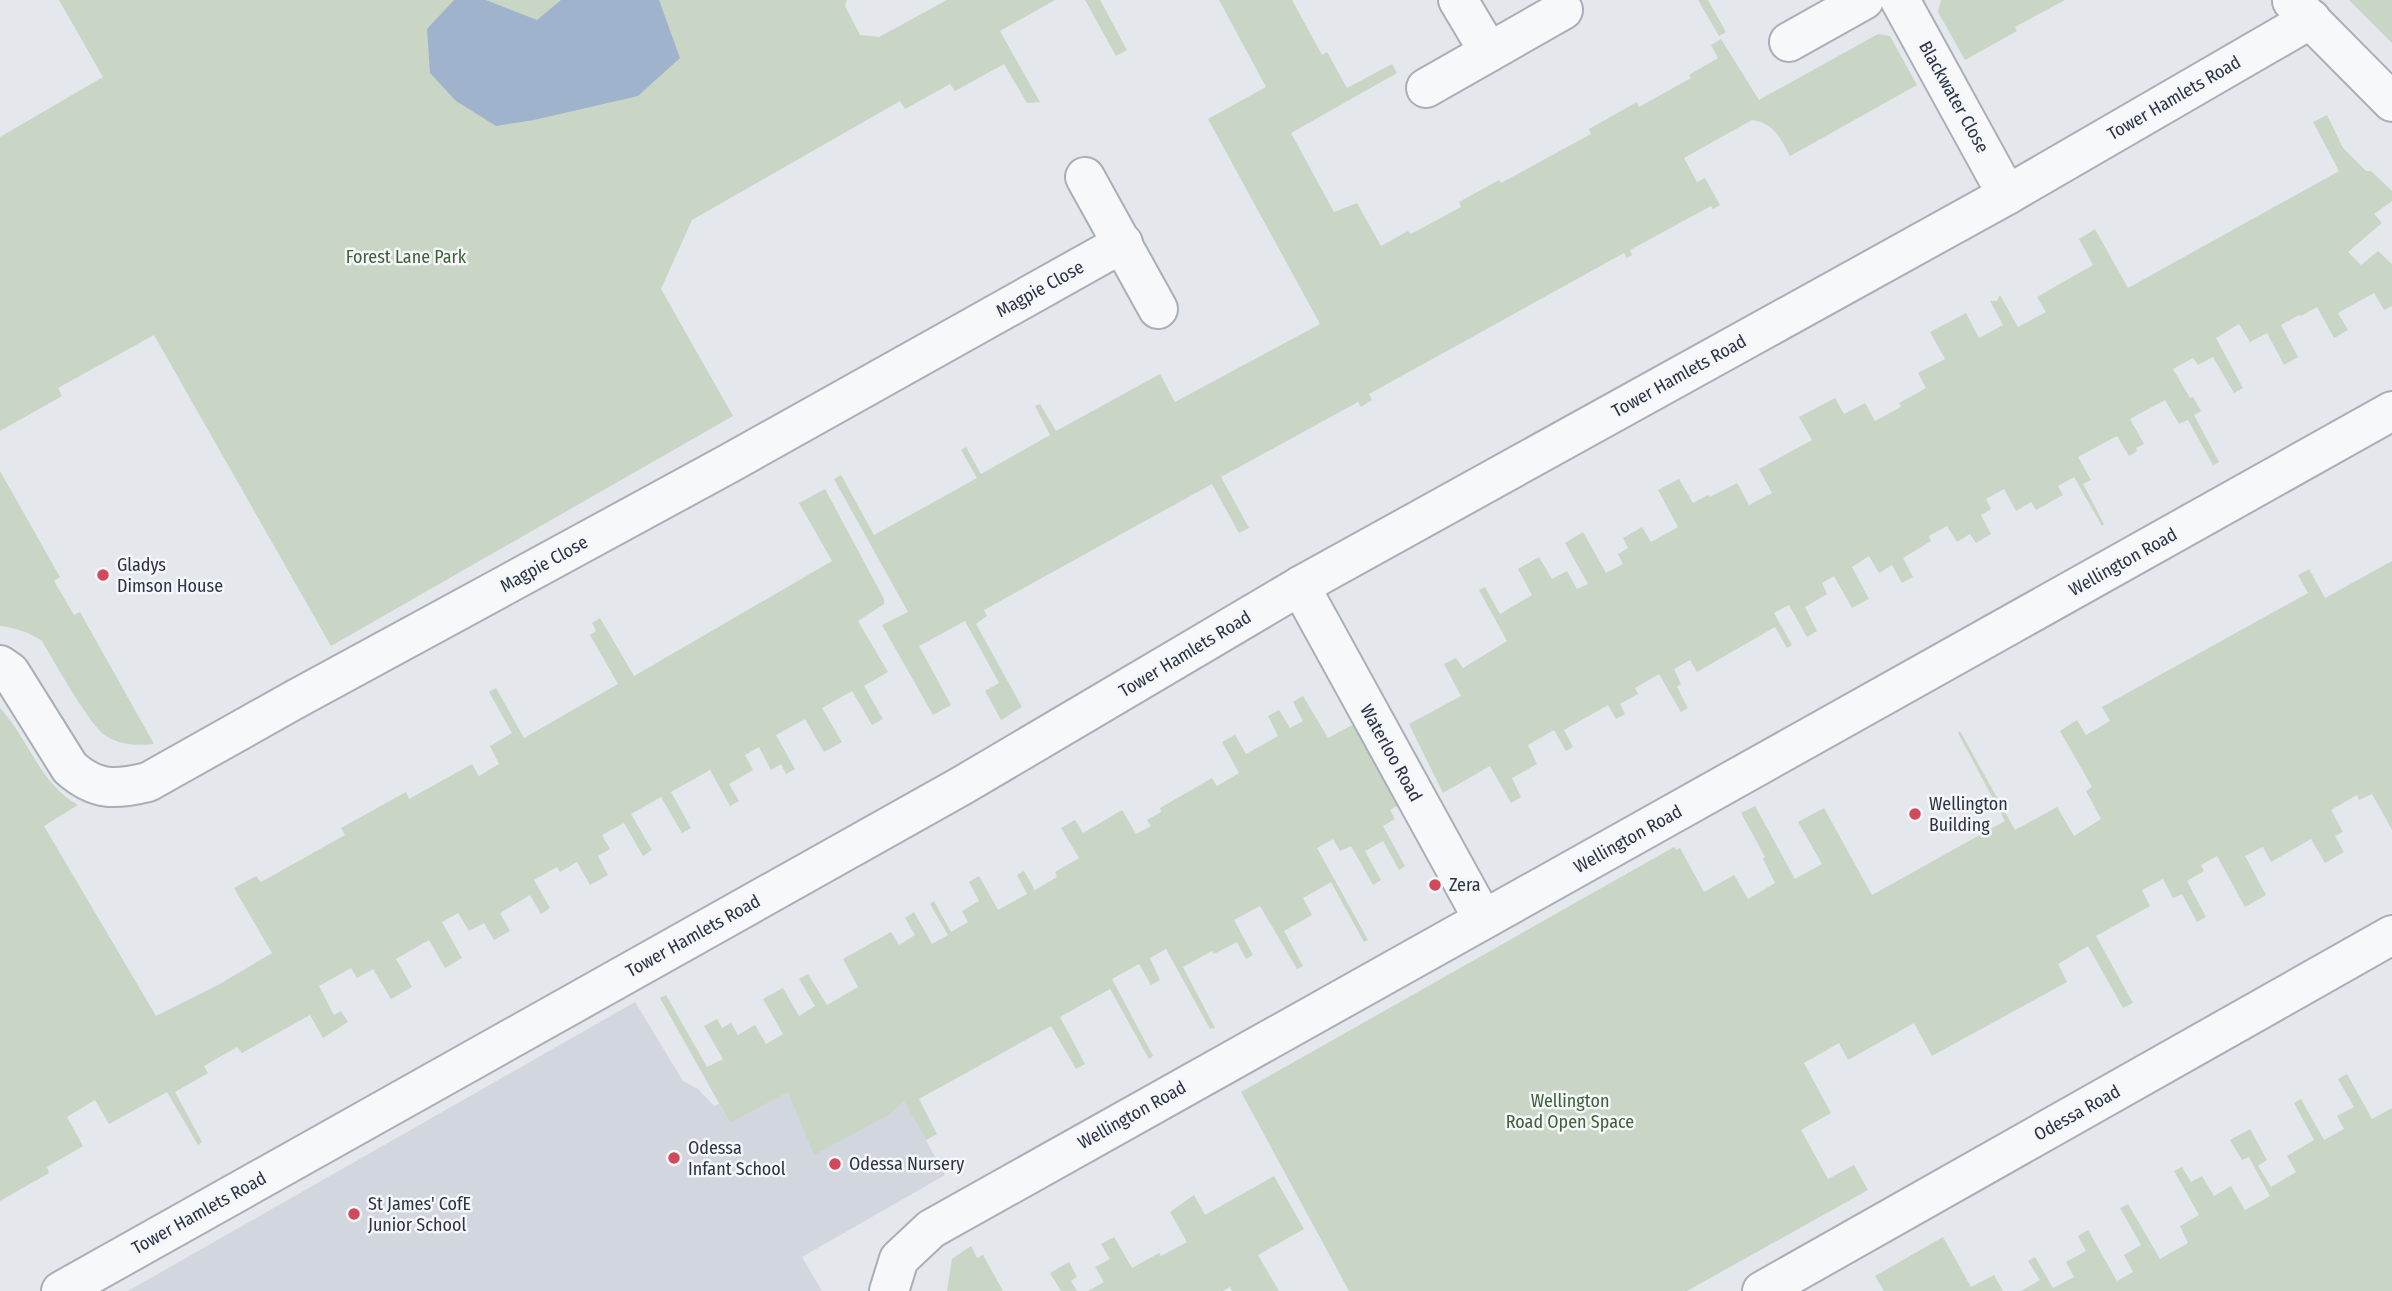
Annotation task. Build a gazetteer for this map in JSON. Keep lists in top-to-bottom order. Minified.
{"streets":{"street":["Blackwater Close","Tower Hamlets Road","Magpie Close","Wellington Road","Waterloo Road","Odessa Road"]},"crossings":[["Blackwater Close","Tower Hamlets Road"],["Tower Hamlets Road","Waterloo Road"],["Wellington Road","Waterloo Road"]],"parks":["Forest Lane Park","Wellington Road Open Space"],"places":["Gladys Dimson House","Wellington Building","Zera","Odessa Infant School","Odessa Nursery","St James' CofE Junior School"]}
